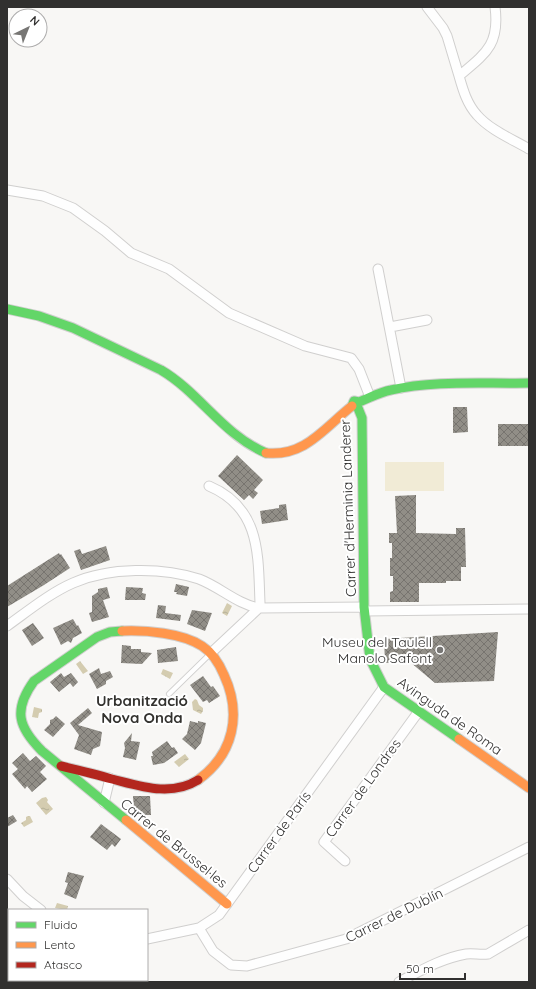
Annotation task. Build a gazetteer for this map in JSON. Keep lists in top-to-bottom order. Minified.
{"streets":{"street":["Carrer d'Herminia Landerer","Avinguda de Roma","Carrer de Londres","Carrer de París","Carrer de Brussel·les","Carrer de Dublín"]},"crossings":[["Carrer d'Herminia Landerer","Avinguda de Roma"],["Avinguda de Roma","Carrer de Londres"],["Avinguda de Roma","Carrer de París"],["Carrer de París","Carrer de Brussel·les"],["Carrer de París","Carrer de Dublín"]],"districts":["Urbanització Nova Onda"],"places":["Museu del Taulell Manolo Safont"],"legend":["Fluido","Lento","Atasco"],"scale_bar":"50 m","north":"top right"}
